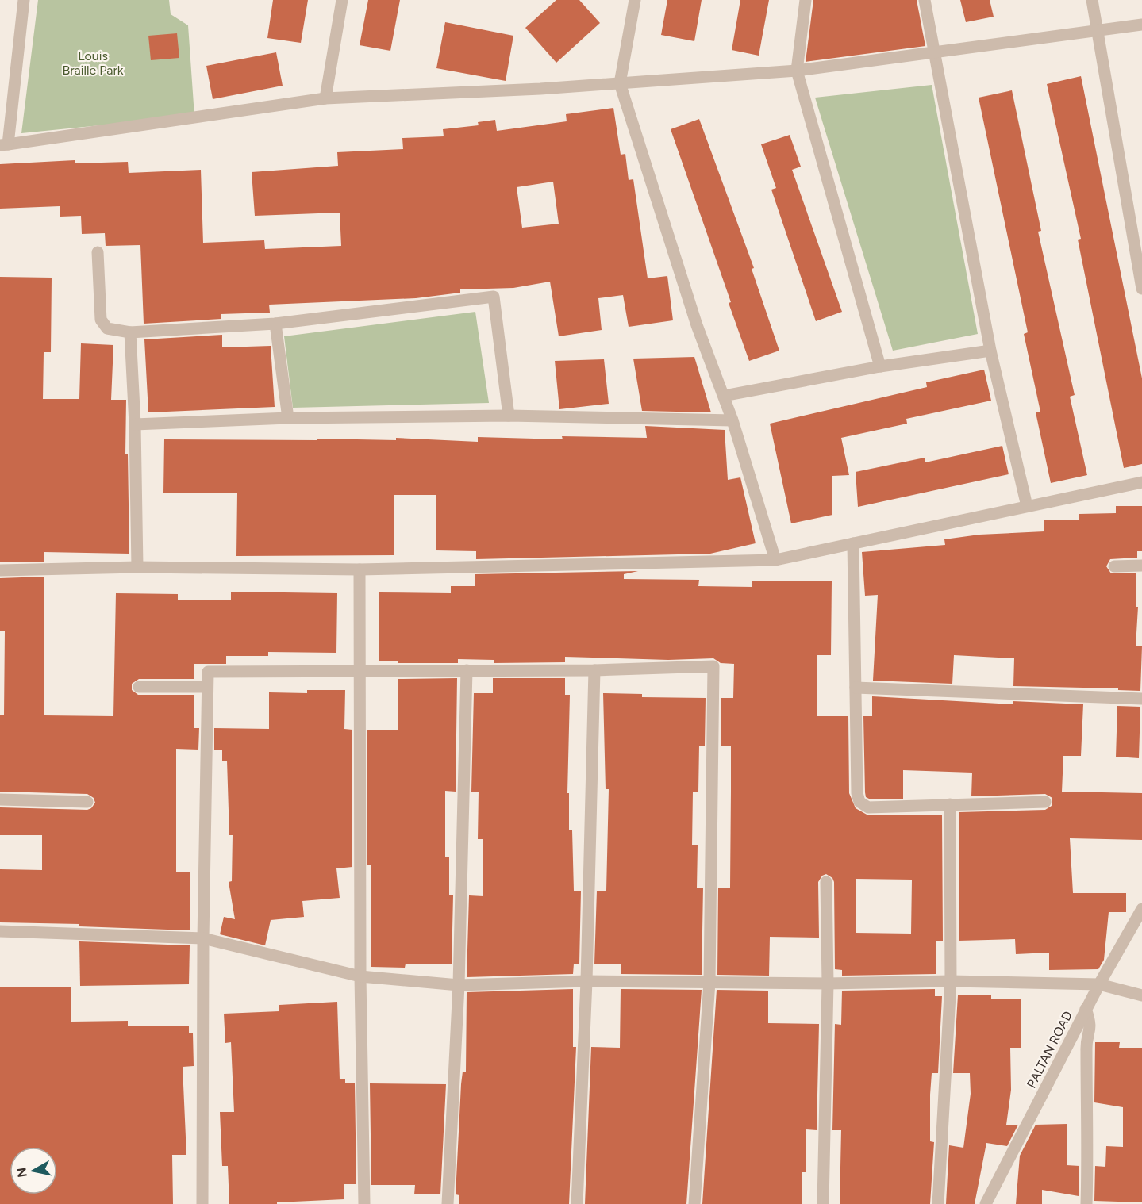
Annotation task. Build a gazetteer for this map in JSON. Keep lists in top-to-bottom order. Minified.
{"streets":{"street":["PALTAN ROAD"]},"parks":["Louis Braille Park"],"north":"left"}
